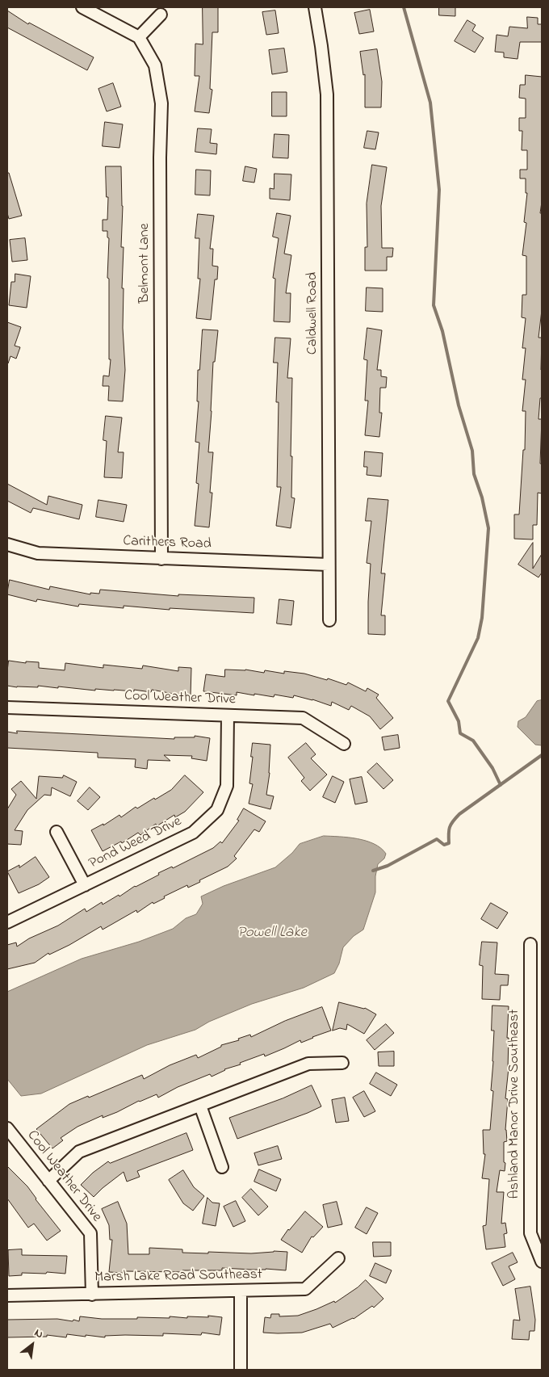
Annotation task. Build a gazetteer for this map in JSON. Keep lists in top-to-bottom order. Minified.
{"streets":{"street":["Belmont Lane","Caldwell Road","Carithers Road","Cool Weather Drive","Pond Weed Drive","Ashland Manor Drive Southeast","Marsh Lake Road Southeast"]},"crossings":[["Belmont Lane","Carithers Road"],["Caldwell Road","Carithers Road"],["Cool Weather Drive","Pond Weed Drive"],["Cool Weather Drive","Marsh Lake Road Southeast"]],"water":["Powell Lake"],"north":"top right"}
